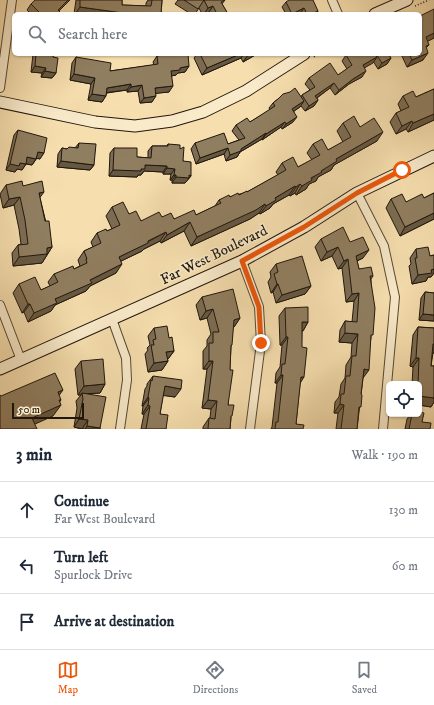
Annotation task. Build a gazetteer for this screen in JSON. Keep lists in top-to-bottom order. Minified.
{"streets":{"street":["Far West Boulevard"]},"scale_bar":"50 m","page":{"search":"Search here","scale":"50 m","heading":["3 min","Walk · 190 m"],"list":[["Continue","Far West Boulevard","130 m"],["Turn left","Spurlock Drive","60 m"],"Arrive at destination"],"nav":["Map","Directions","Saved"]}}
